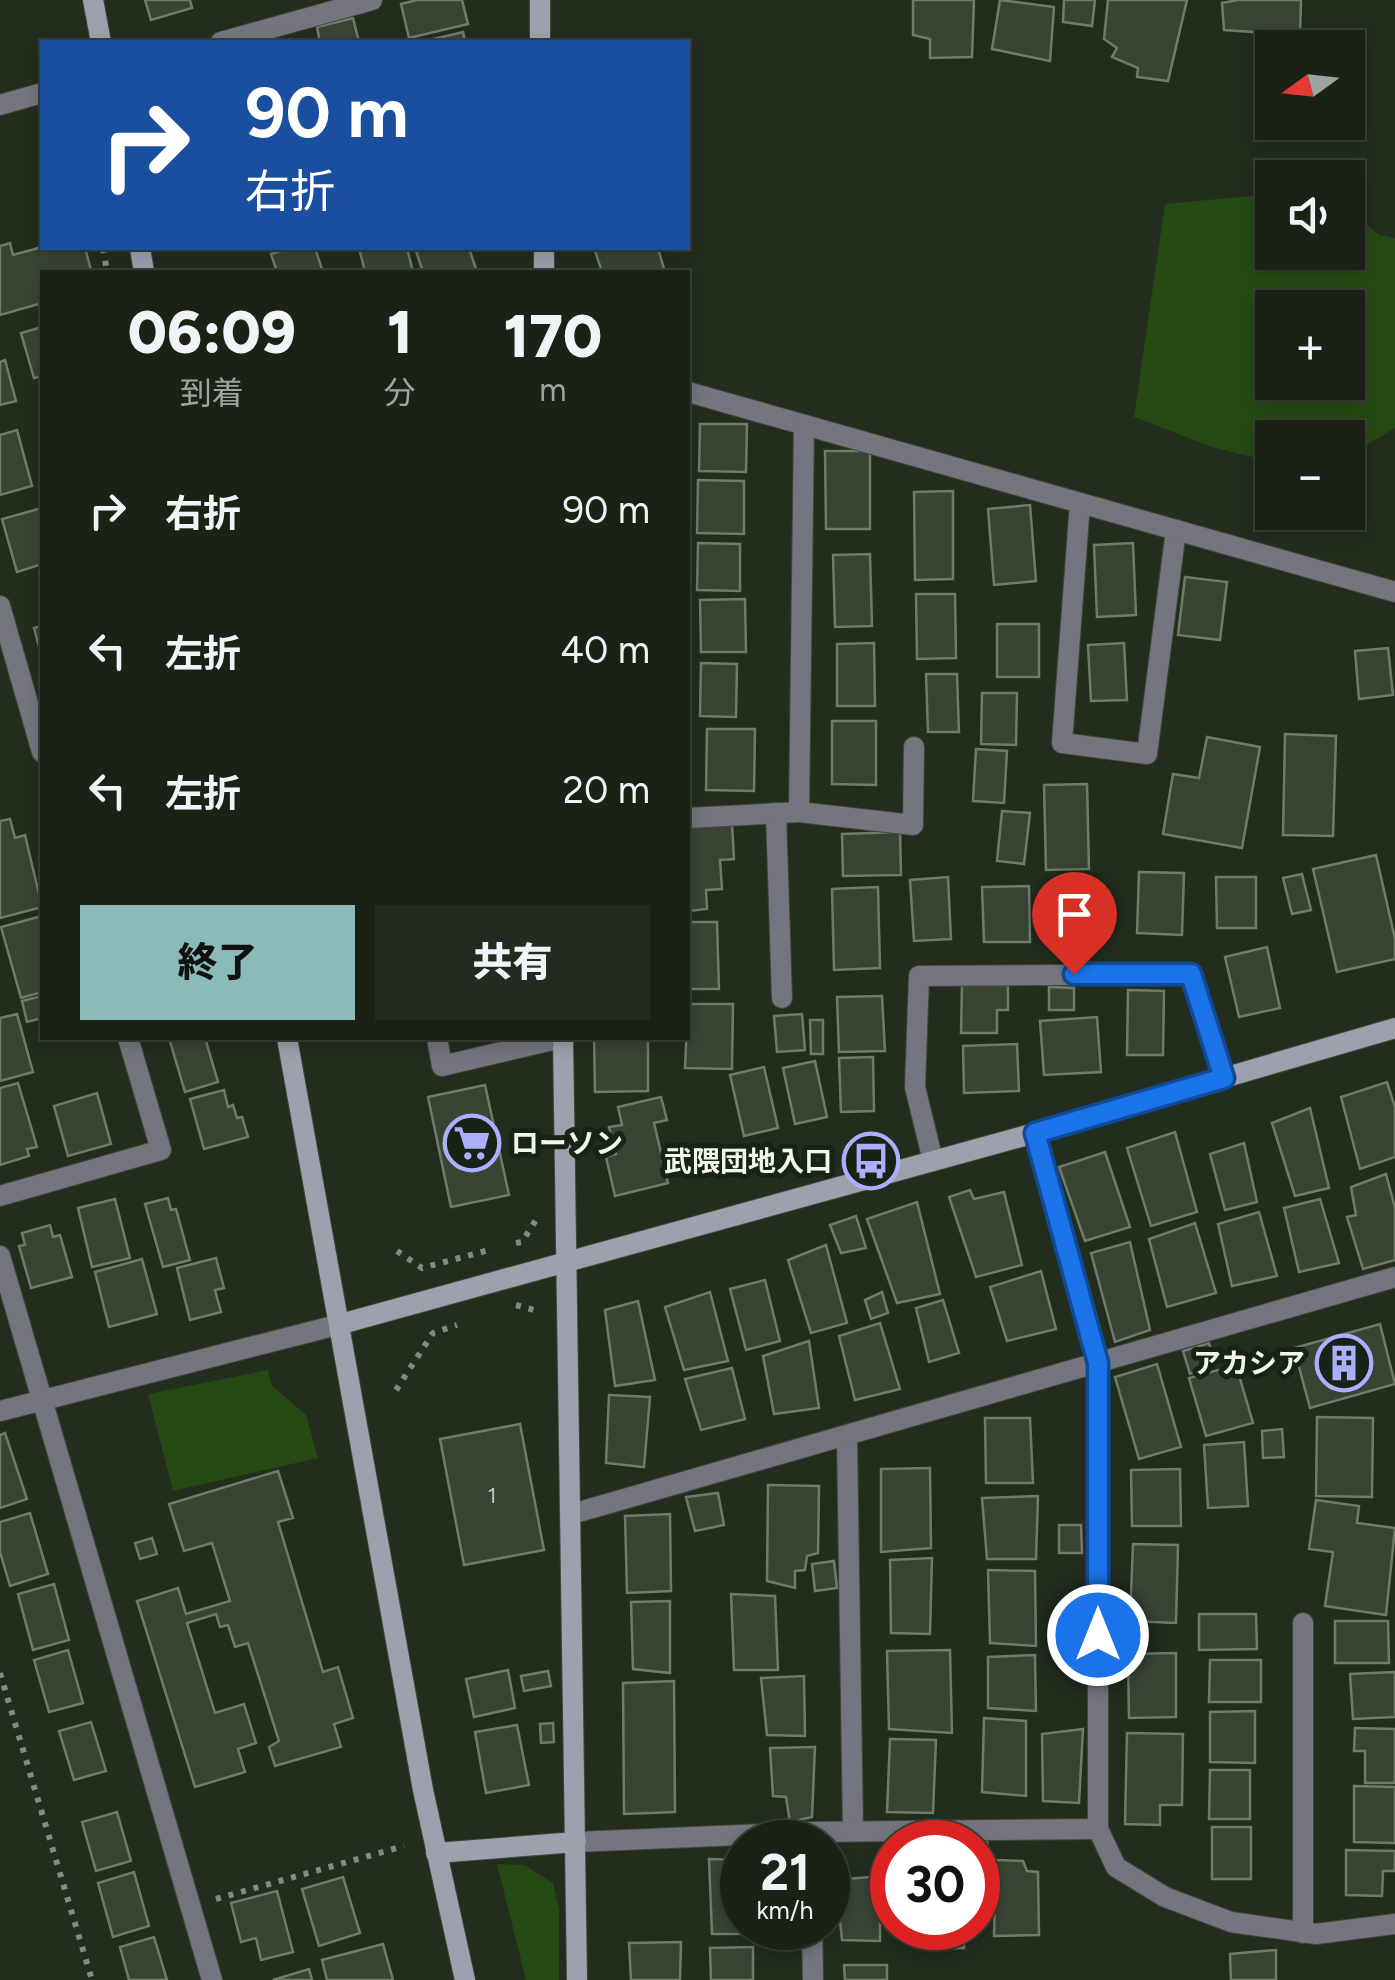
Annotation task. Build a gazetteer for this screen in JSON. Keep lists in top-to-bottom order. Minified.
{"places":{"supermarket":["ローソン"],"bus stop":["武隈団地入口"],"building":["アカシア"]},"house_numbers":["1"],"north":"left","page":{"map_buttons":["+","−"],"turn":["90 m","右折"],"eta":["06:09","到着","1","分","170","m"],"list":[{"name":"右折","value":"90 m"},{"name":"左折","value":"40 m"},{"name":"左折","value":"20 m"}],"buttons":["終了","共有"],"speed":"21 km/h","limit":"30"}}
